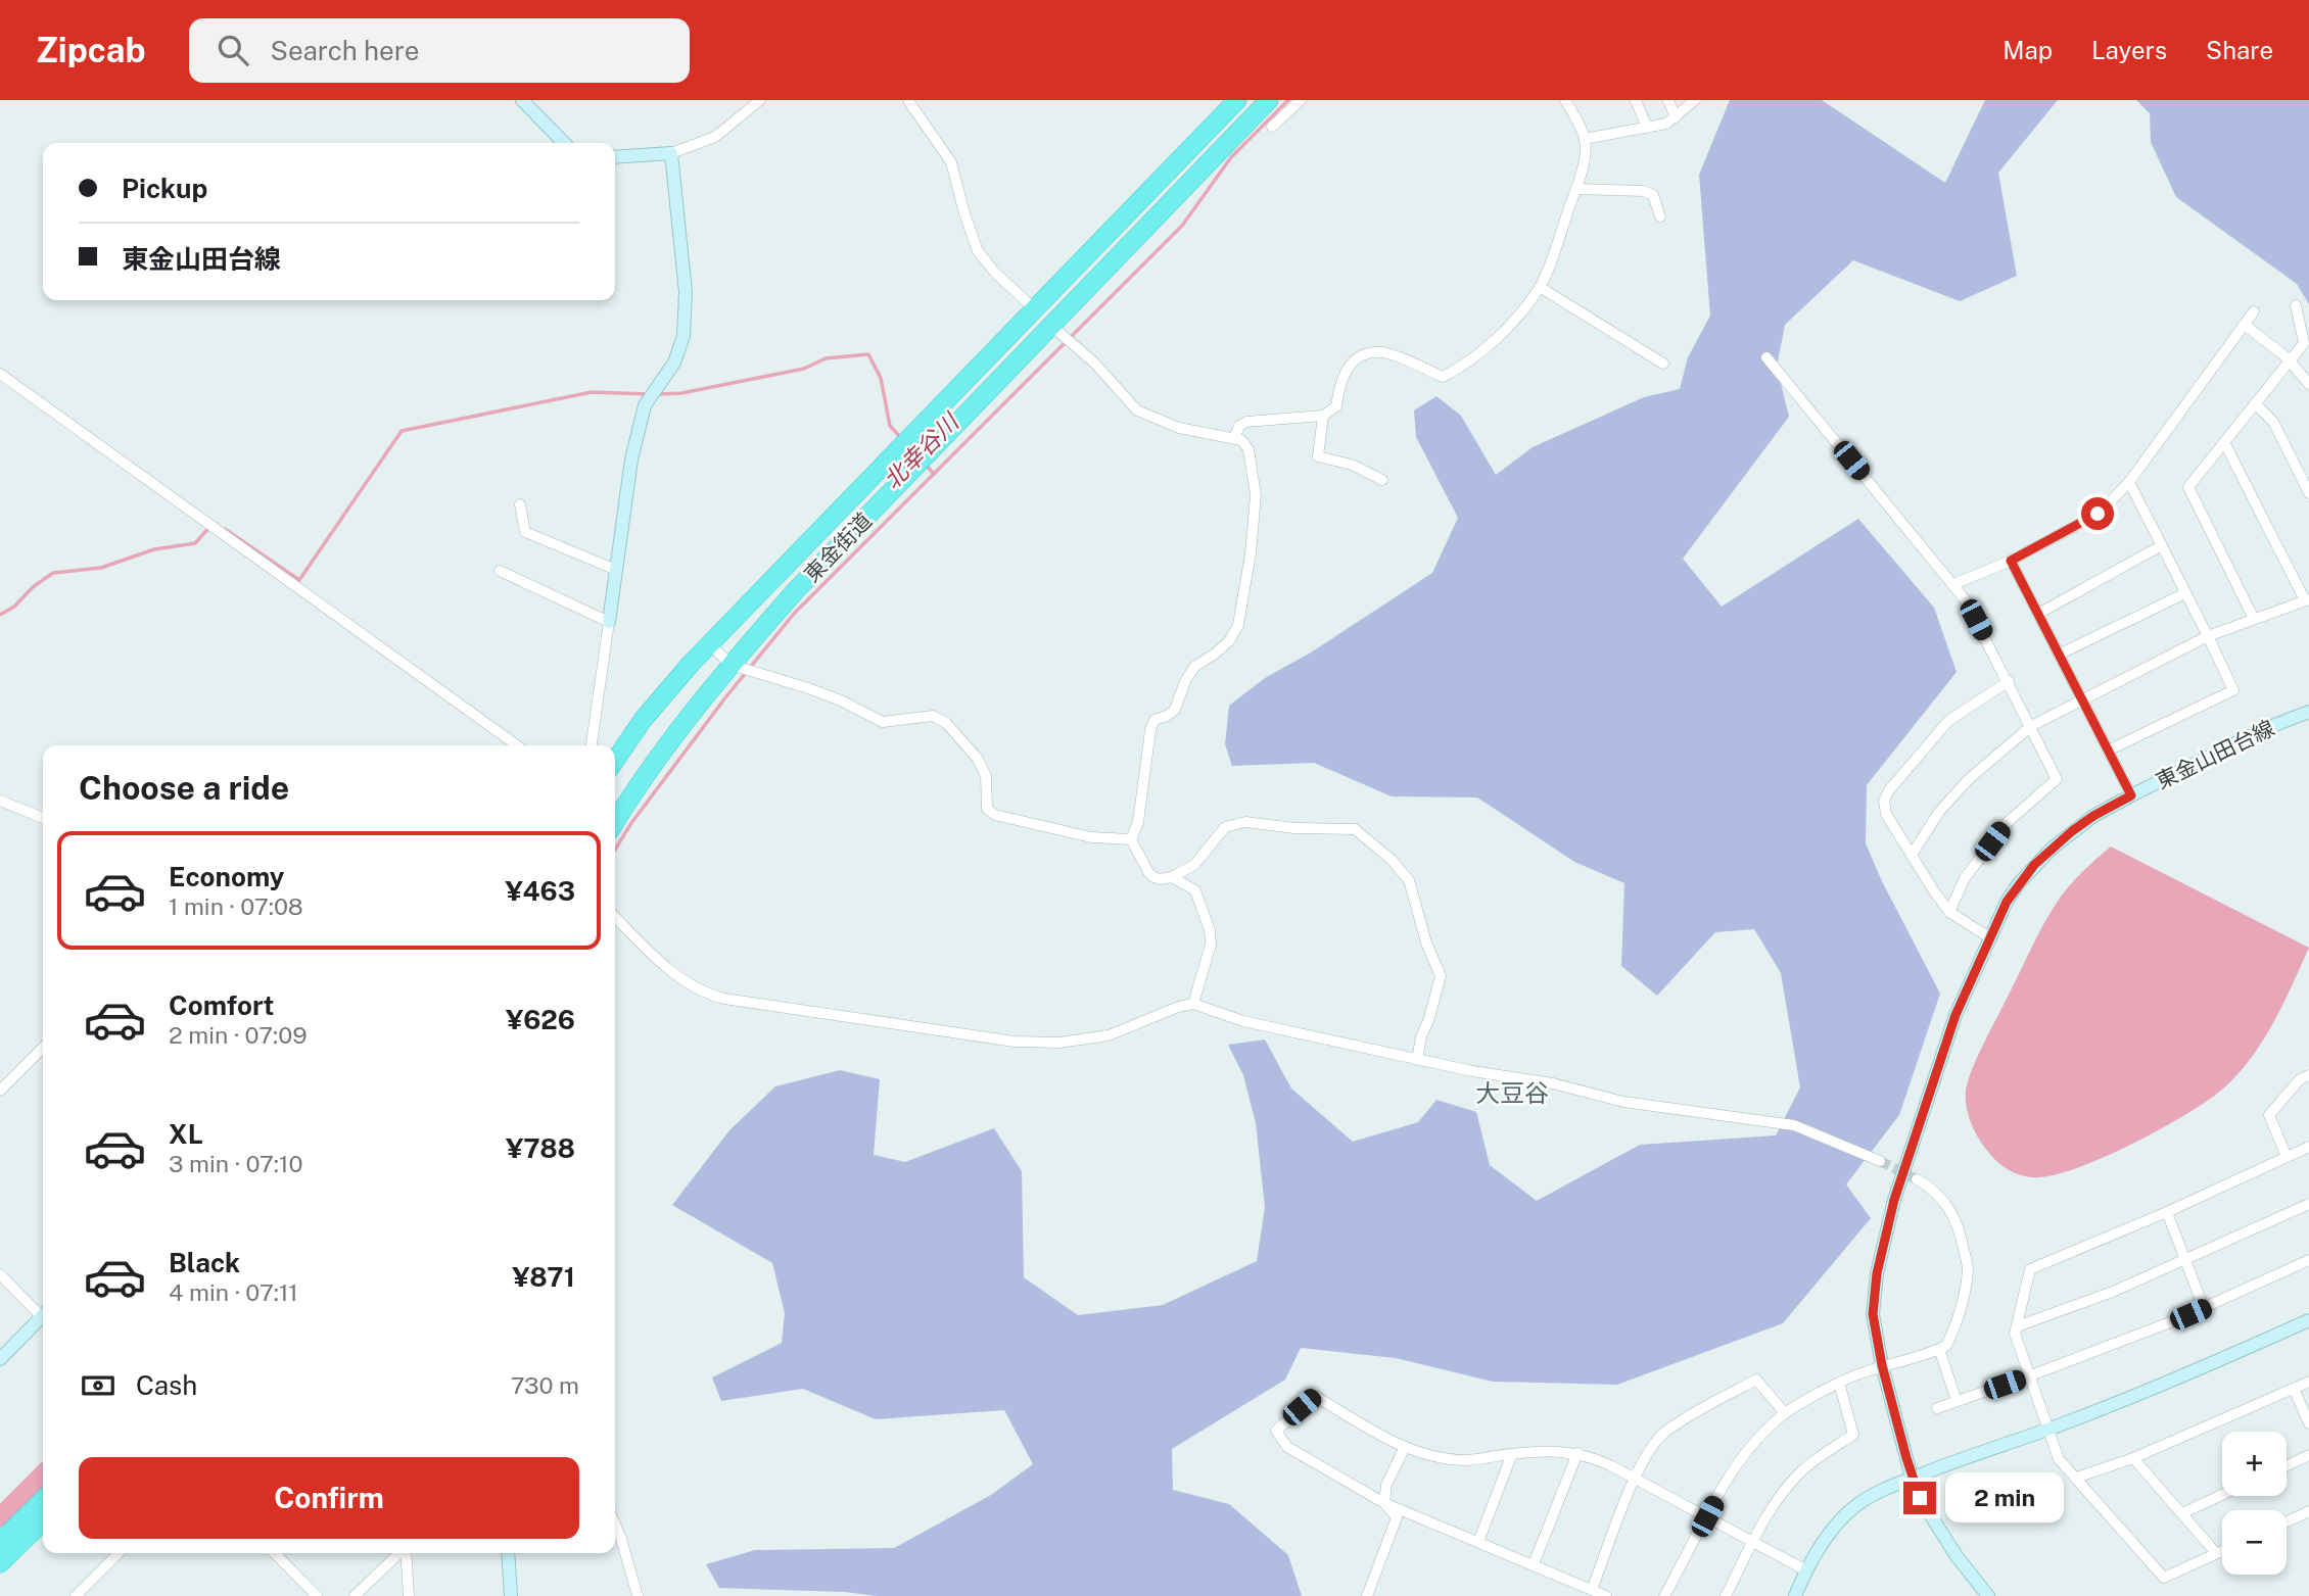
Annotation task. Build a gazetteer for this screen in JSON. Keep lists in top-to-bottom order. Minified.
{"streets":{"highway":["東金街道"],"street":["東金山田台線"]},"districts":["大豆谷"],"water":["北幸谷川"],"page":{"header":"Zipcab","search":"Search here","nav":["Map","Layers","Share"],"banner":["Pickup","東金山田台線"],"heading":"Choose a ride","list":[{"name":"Economy","note":"1 min · 07:08","value":"¥463"},{"name":"Comfort","note":"2 min · 07:09","value":"¥626"},{"name":"XL","note":"3 min · 07:10","value":"¥788"},{"name":"Black","note":"4 min · 07:11","value":"¥871"}],"pay":["Cash","730 m"],"map_buttons":["+","−"],"buttons":"Confirm","bubble":"2 min"}}
